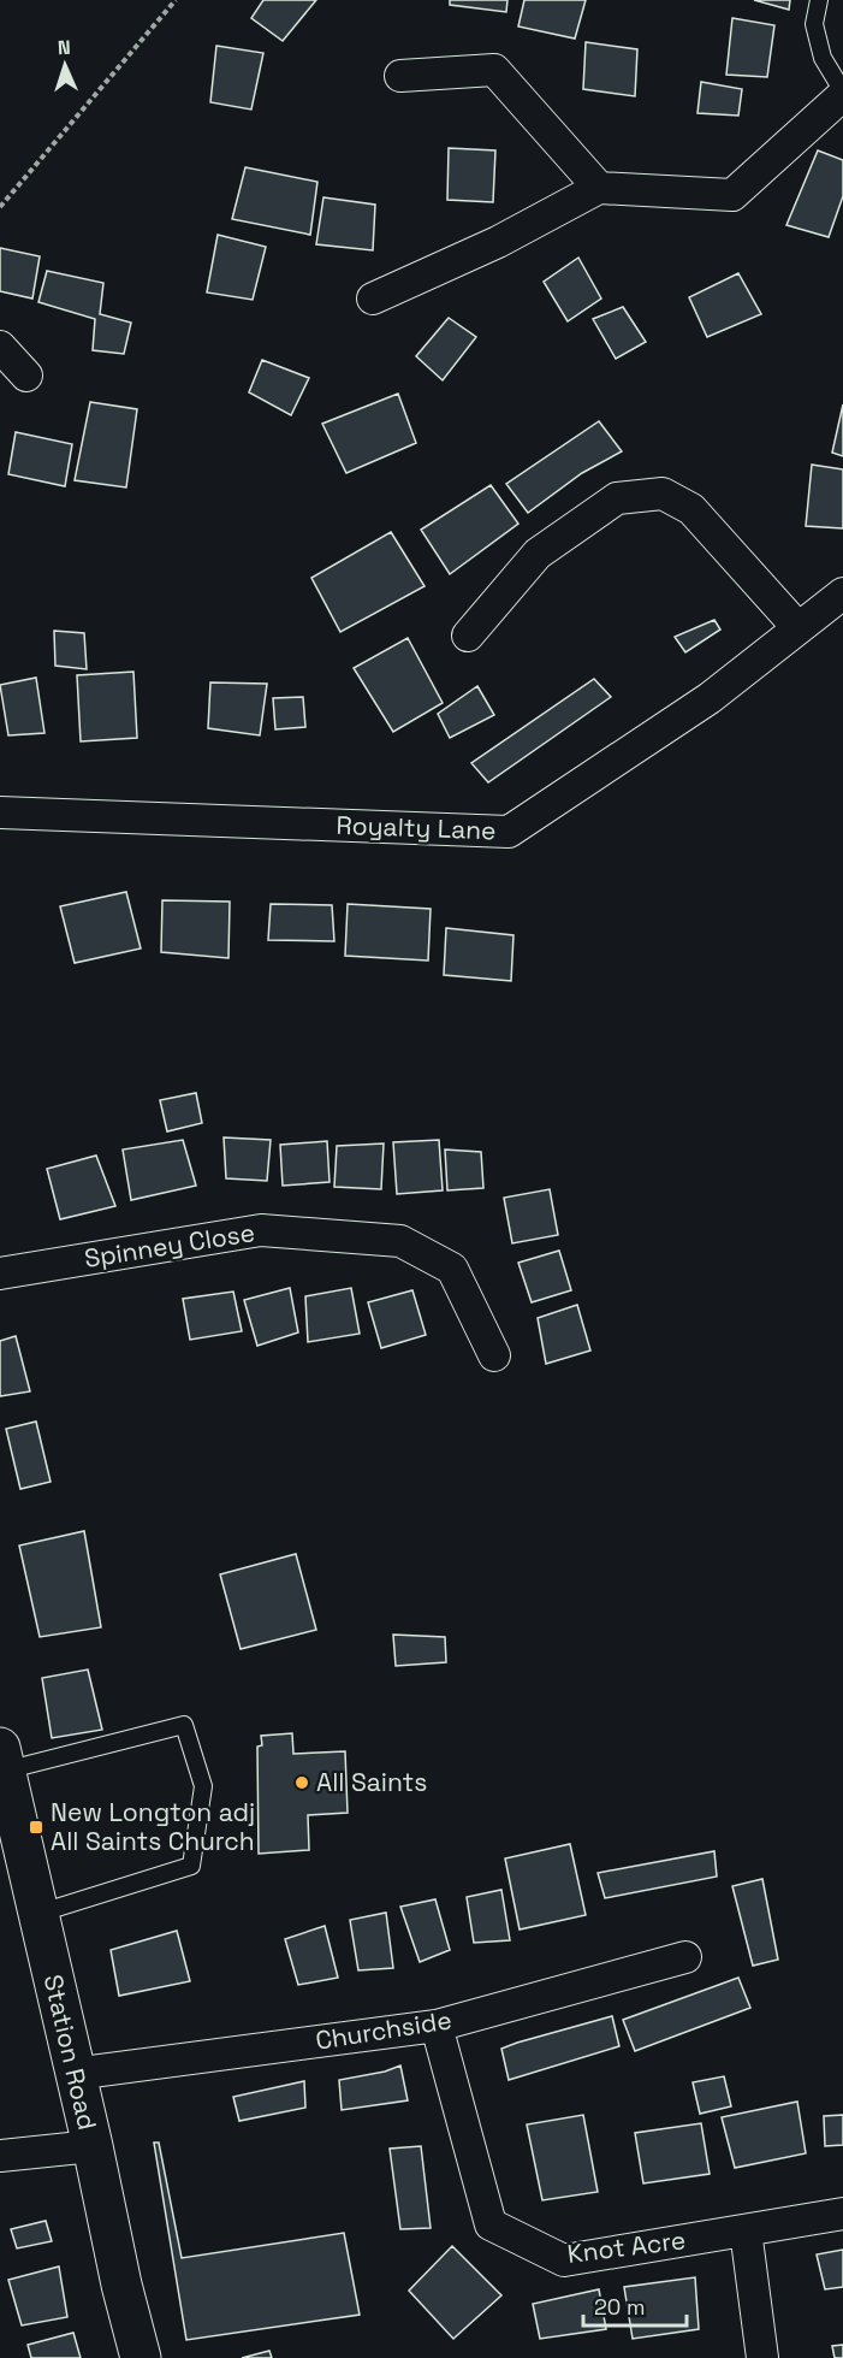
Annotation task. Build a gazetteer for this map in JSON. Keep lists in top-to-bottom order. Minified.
{"streets":{"street":["Royalty Lane","Spinney Close","Churchside","Station Road","Knot Acre"]},"crossings":[["Churchside","Station Road"],["Churchside","Knot Acre"]],"places":{"other":["All Saints"],"transit":["New Longton adj All Saints Church"]},"scale_bar":"20 m","north":"top"}
